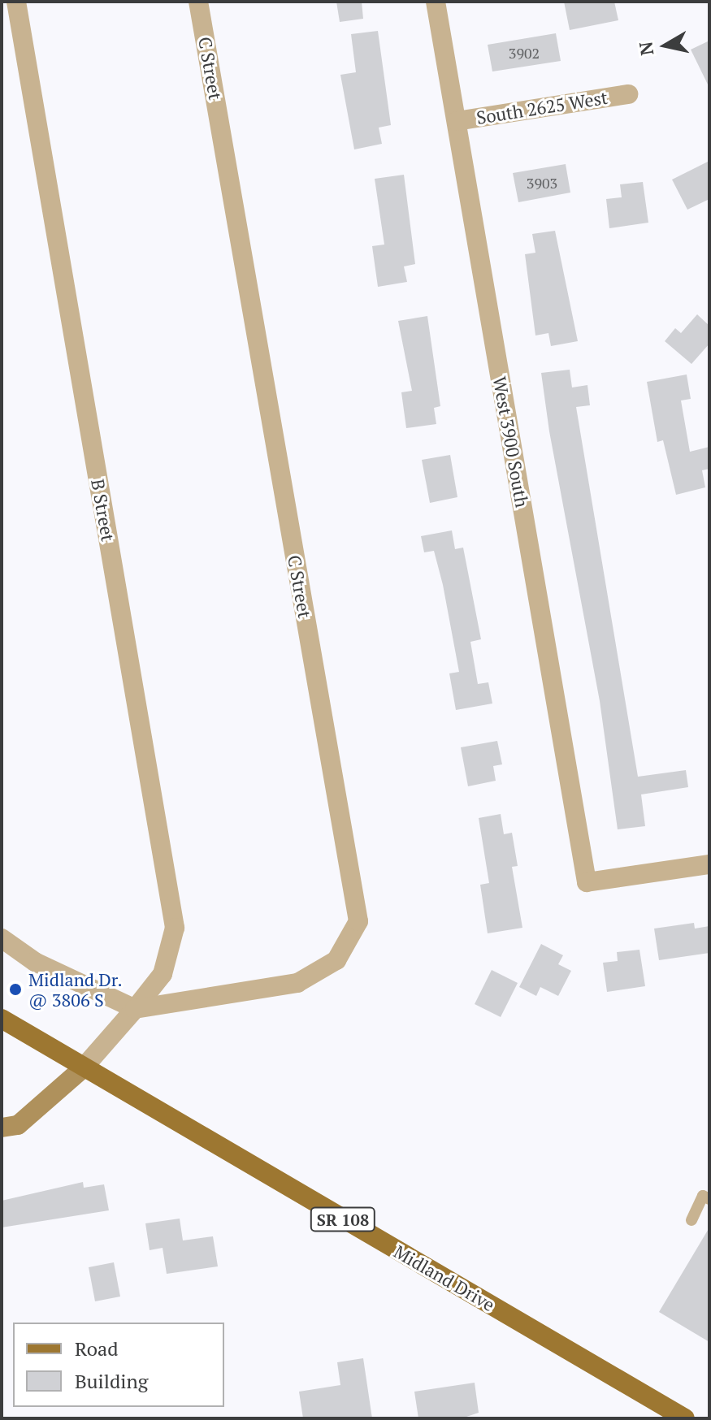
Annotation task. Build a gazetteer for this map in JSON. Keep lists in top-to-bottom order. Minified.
{"streets":{"main road":["SR 108","Midland Drive"],"street":["C Street","South 2625 West","West 3900 South","B Street"]},"crossings":[["C Street","B Street"],["South 2625 West","West 3900 South"],["B Street","Midland Drive"]],"places":["Midland Dr. @ 3806 S"],"house_numbers":["3902","3903"],"legend":["Road","Building"],"north":"left"}
